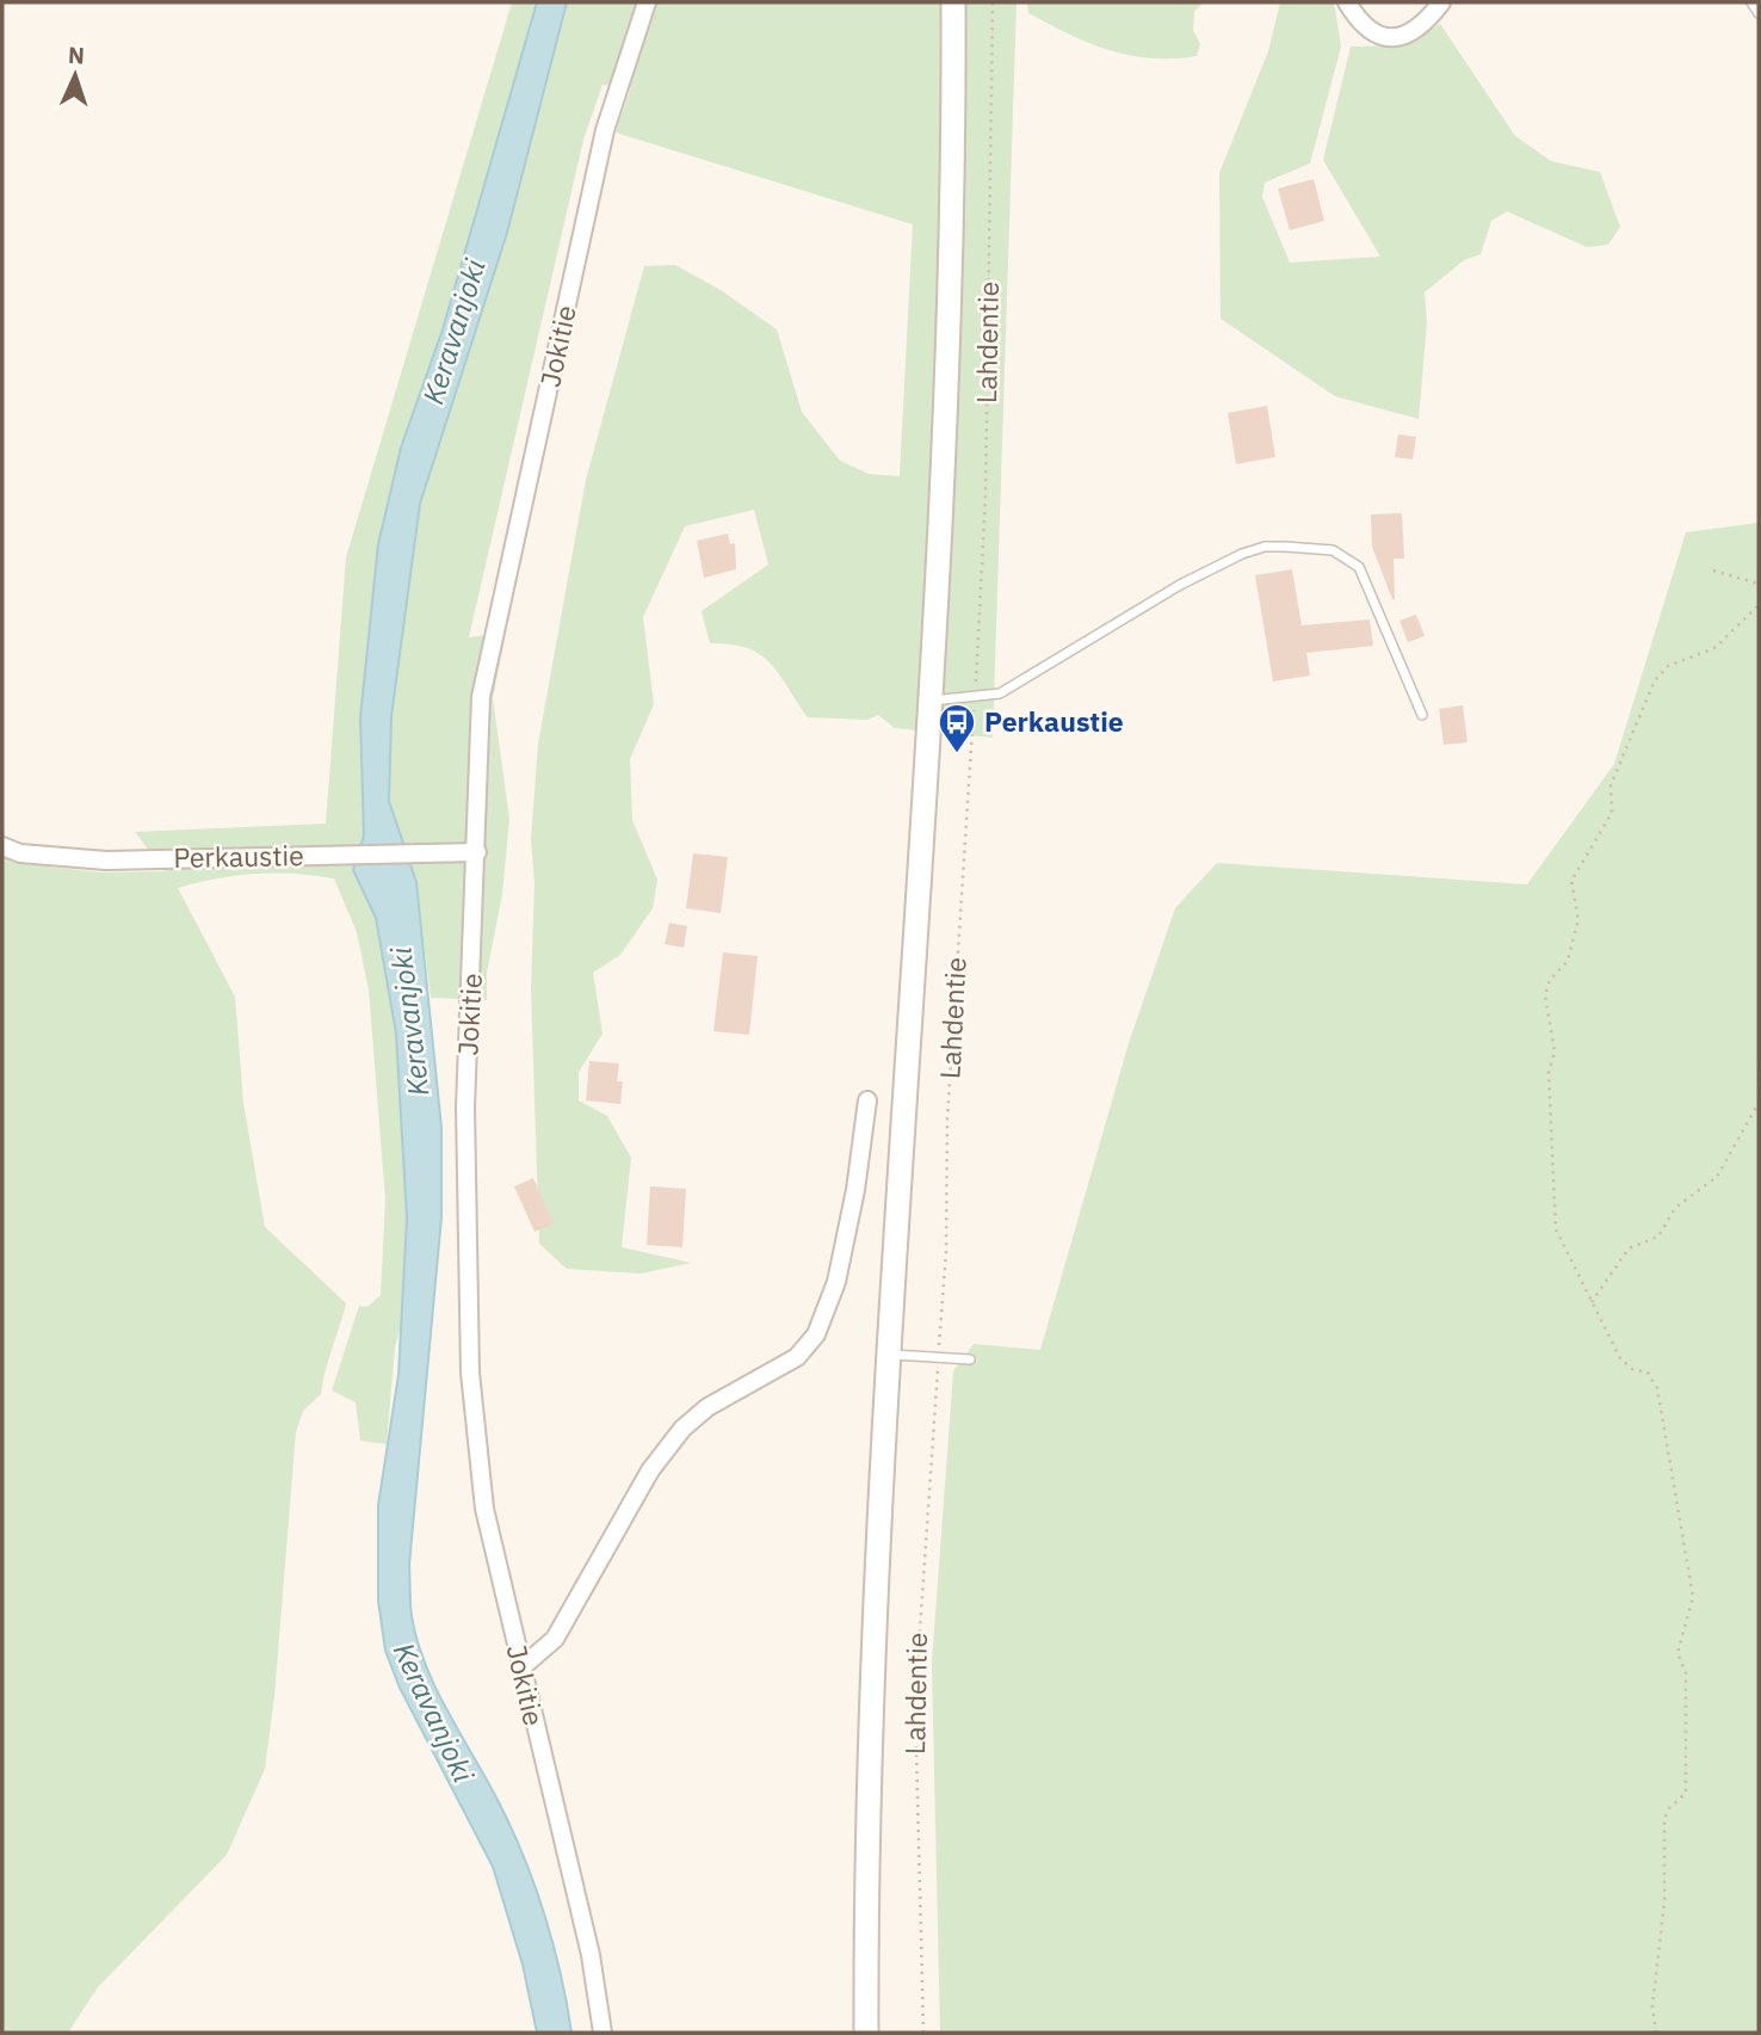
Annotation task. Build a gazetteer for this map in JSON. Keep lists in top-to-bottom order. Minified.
{"streets":{"main road":["Lahdentie"],"street":["Jokitie","Perkaustie"]},"crossings":[["Jokitie","Perkaustie"]],"water":["Keravanjoki"],"places":{"bus stop":["Perkaustie"]},"north":"top"}
